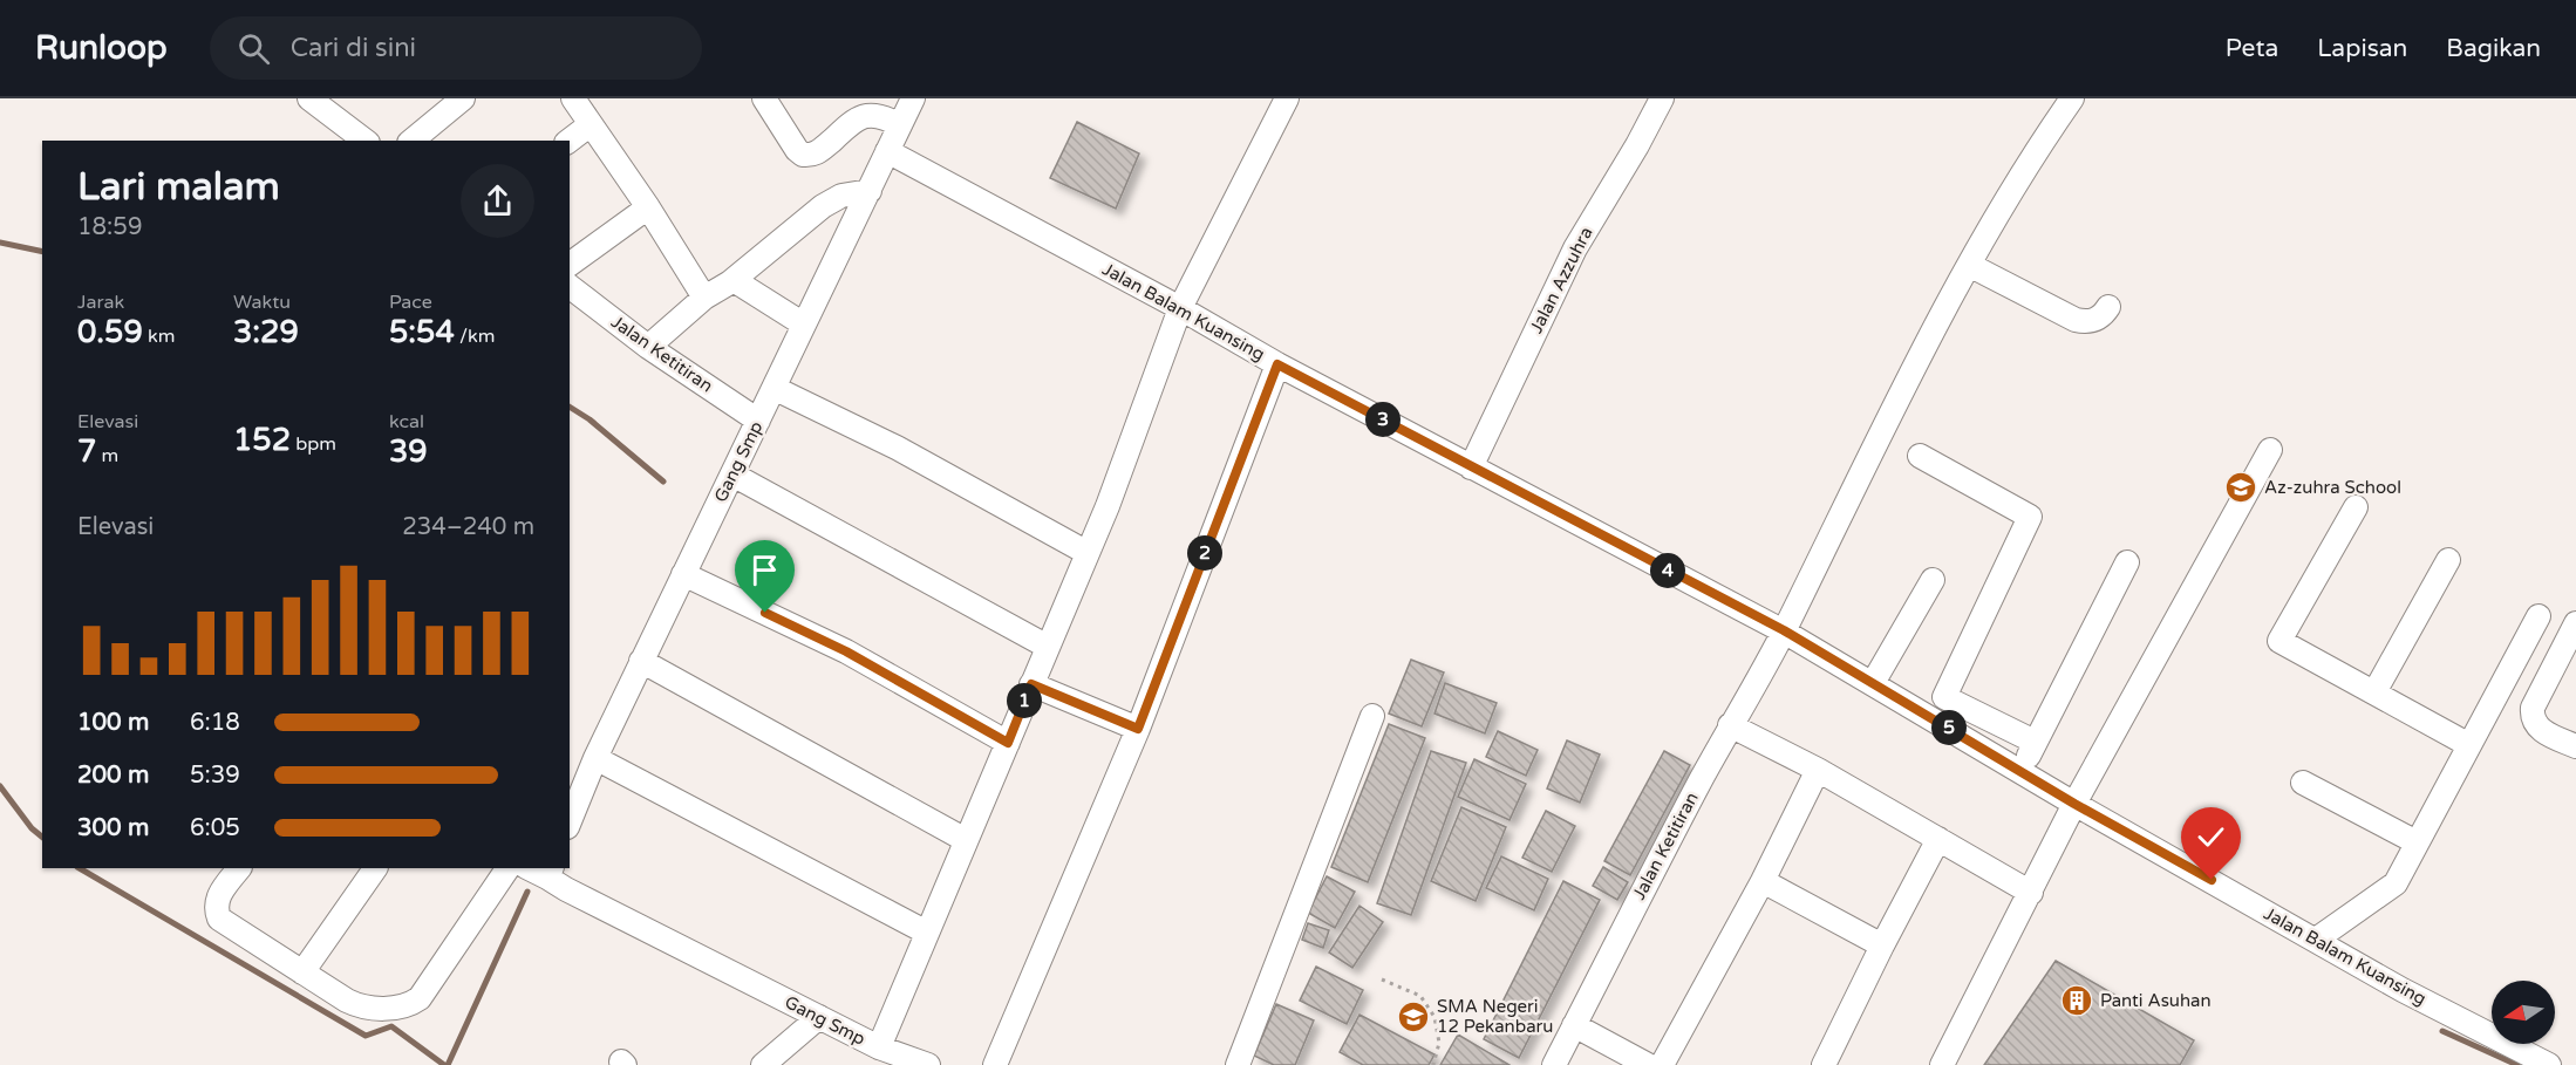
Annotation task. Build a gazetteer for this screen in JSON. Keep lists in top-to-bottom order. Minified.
{"streets":{"street":["Jalan Azzuhra","Jalan Balam Kuansing","Jalan Ketitiran","Gang Smp"]},"crossings":[["Jalan Azzuhra","Jalan Balam Kuansing"],["Jalan Balam Kuansing","Jalan Ketitiran"],["Jalan Balam Kuansing","Gang Smp"],["Jalan Ketitiran","Gang Smp"]],"places":{"school or university":["Az-zuhra School","SMA Negeri 12 Pekanbaru"],"building":["Panti Asuhan"]},"north":"left","page":{"header":"Runloop","search":"Cari di sini","nav":["Peta","Lapisan","Bagikan"],"heading":["Lari malam","18:59"],"stats":[["Jarak","0.59 km"],["Waktu","3:29"],["Pace","5:54 /km"],["Elevasi","7 m"],["152 bpm"],["kcal","39"]],"pins":["3","2","4","1","5"],"chart":["Elevasi","234–240 m"],"list":[{"name":"100 m","note":"6:18"},{"name":"200 m","note":"5:39"},{"name":"300 m","note":"6:05"}]}}
